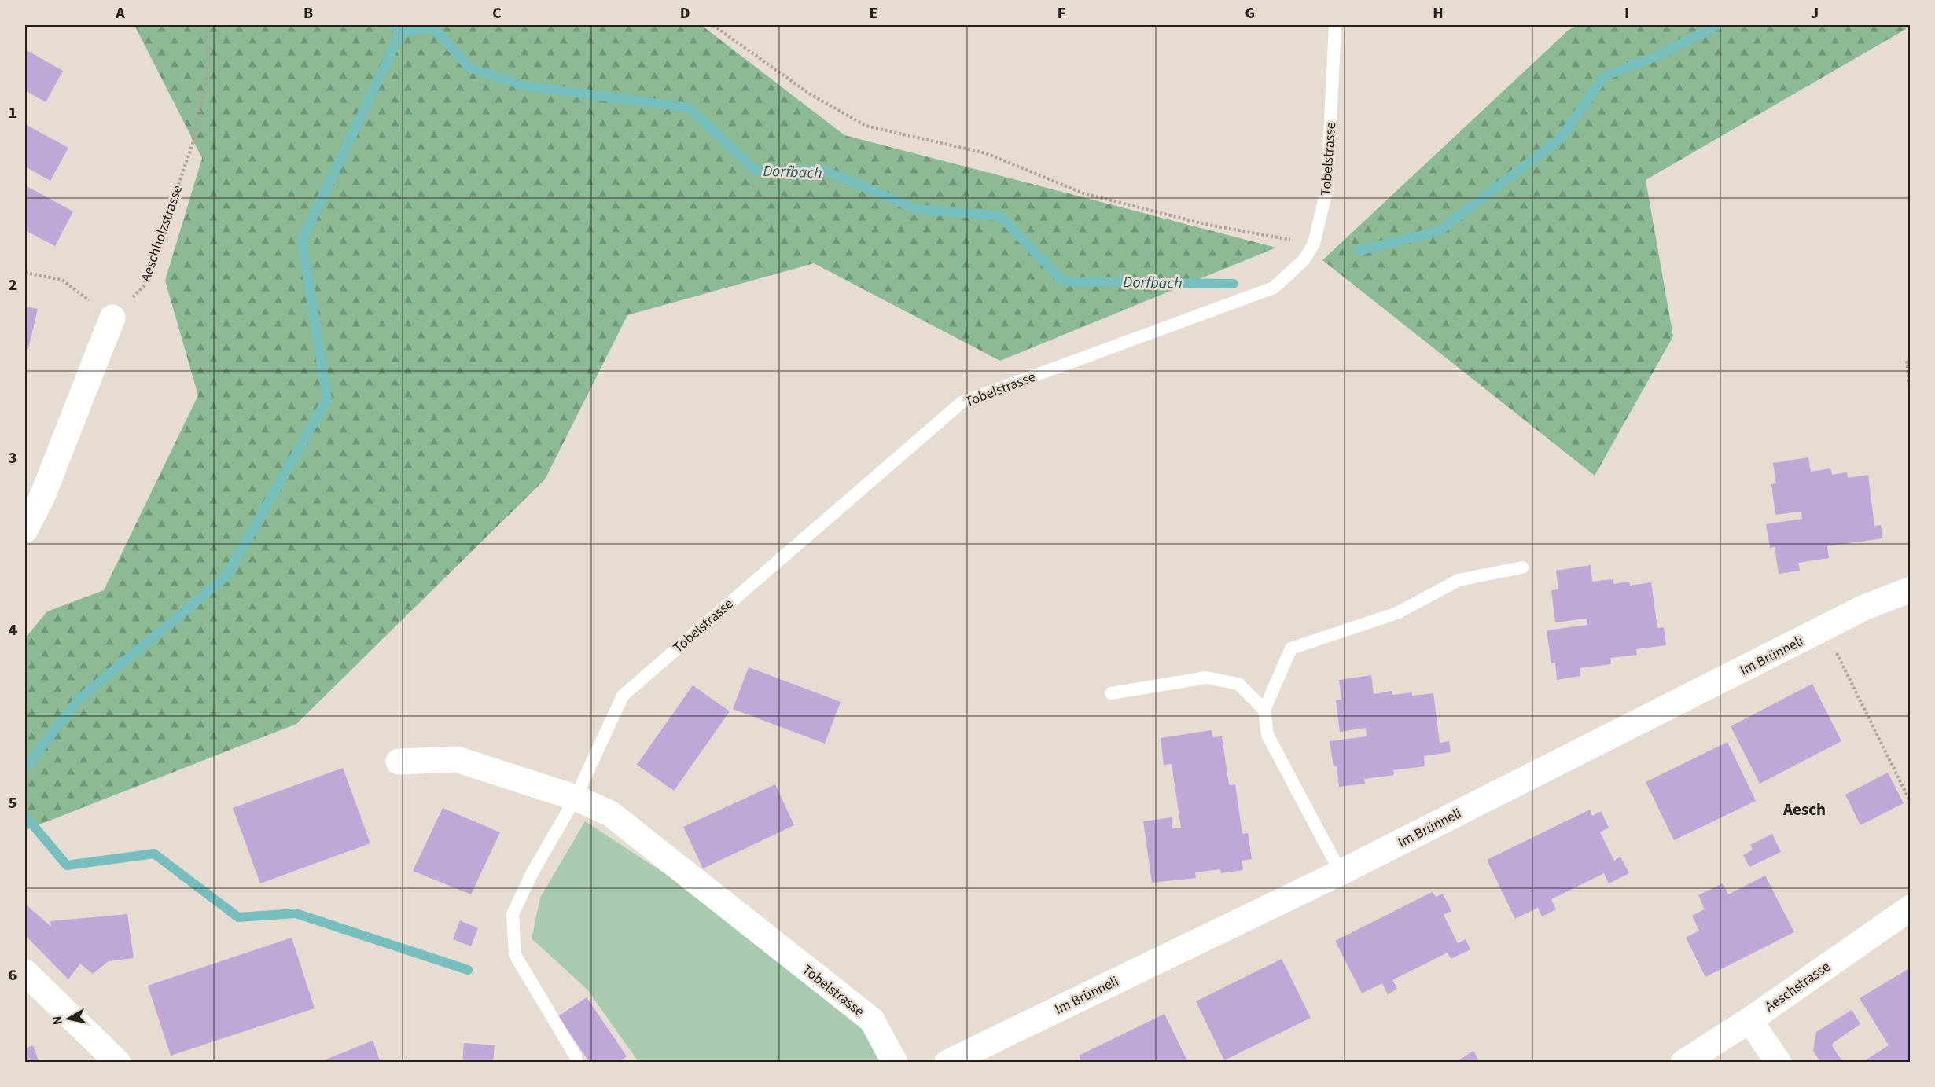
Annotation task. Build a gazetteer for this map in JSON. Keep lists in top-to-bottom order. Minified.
{"streets":{"street":["Tobelstrasse","Im Brünneli","Aeschstrasse"],"path":["Aeschholzstrasse"]},"districts":["Aesch"],"water":["Dorfbach"],"north":"left","grid":{"columns":["A","B","C","D","E","F","G","H","I","J"],"rows":["1","2","3","4","5","6"]}}
